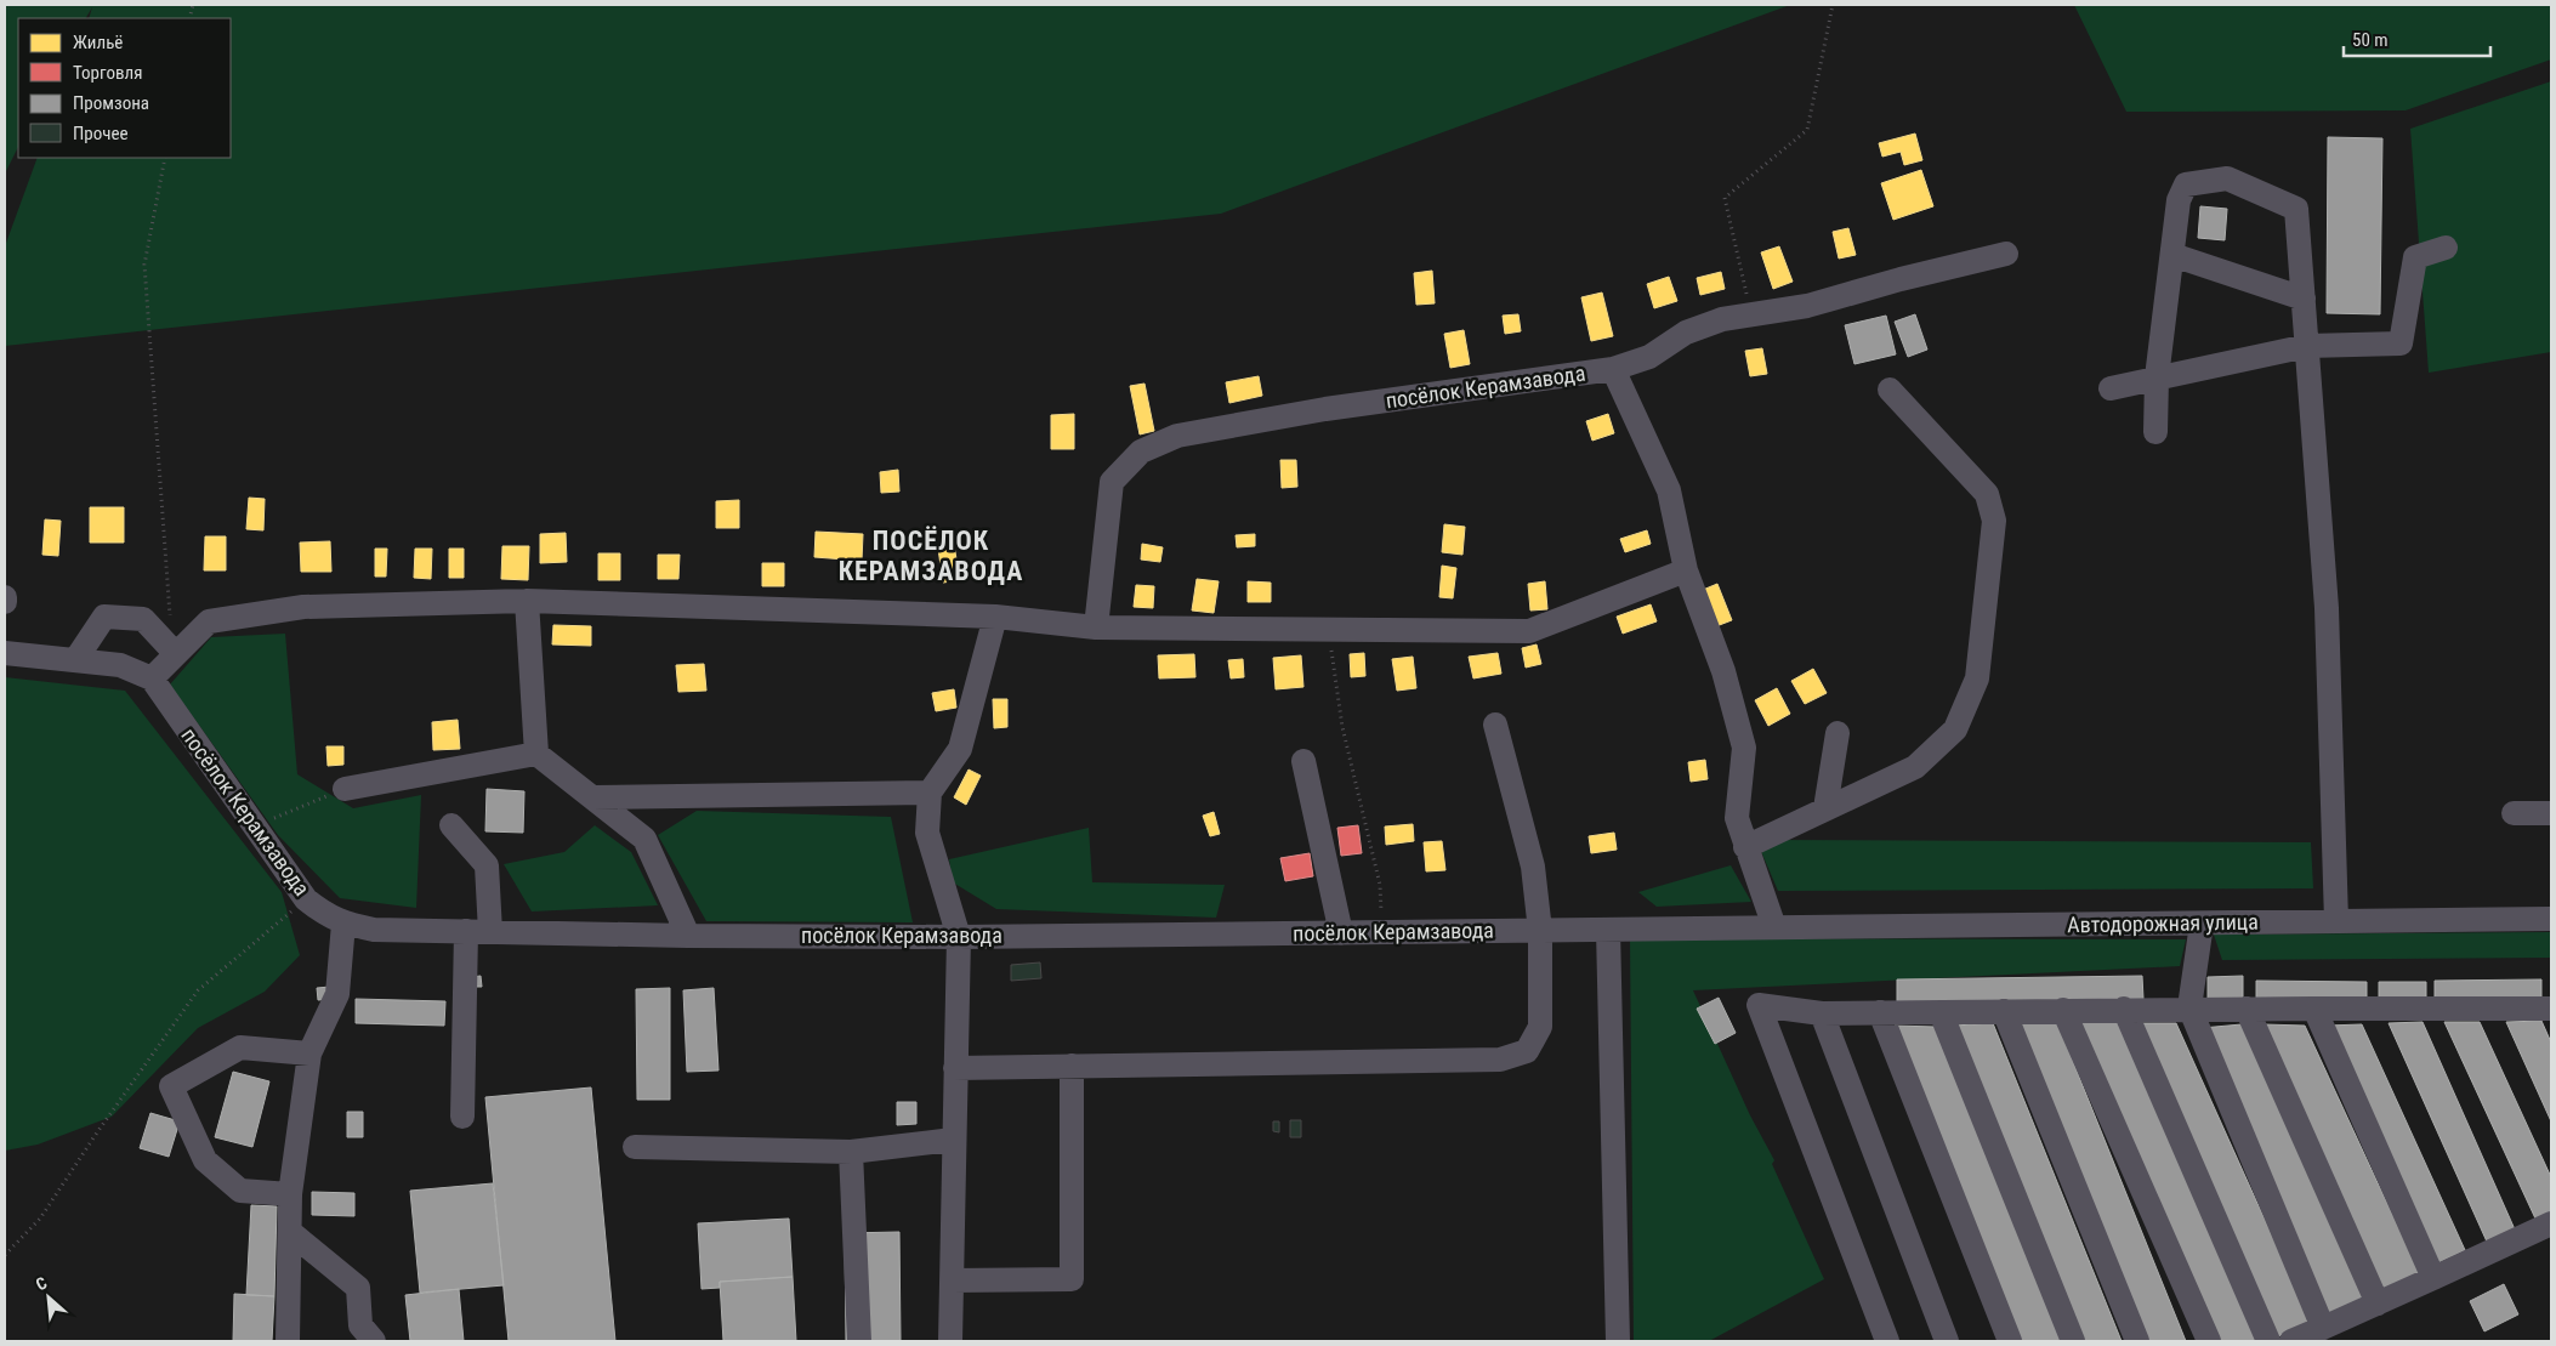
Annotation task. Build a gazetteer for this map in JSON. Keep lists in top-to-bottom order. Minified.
{"streets":{"street":["посёлок Керамзавода","Автодорожная улица"]},"crossings":[["посёлок Керамзавода","Автодорожная улица"]],"districts":["ПОСЁЛОК КЕРАМЗАВОДА"],"legend":["Жильё","Торговля","Промзона","Прочее"],"scale_bar":"50 m","north":"top left"}
